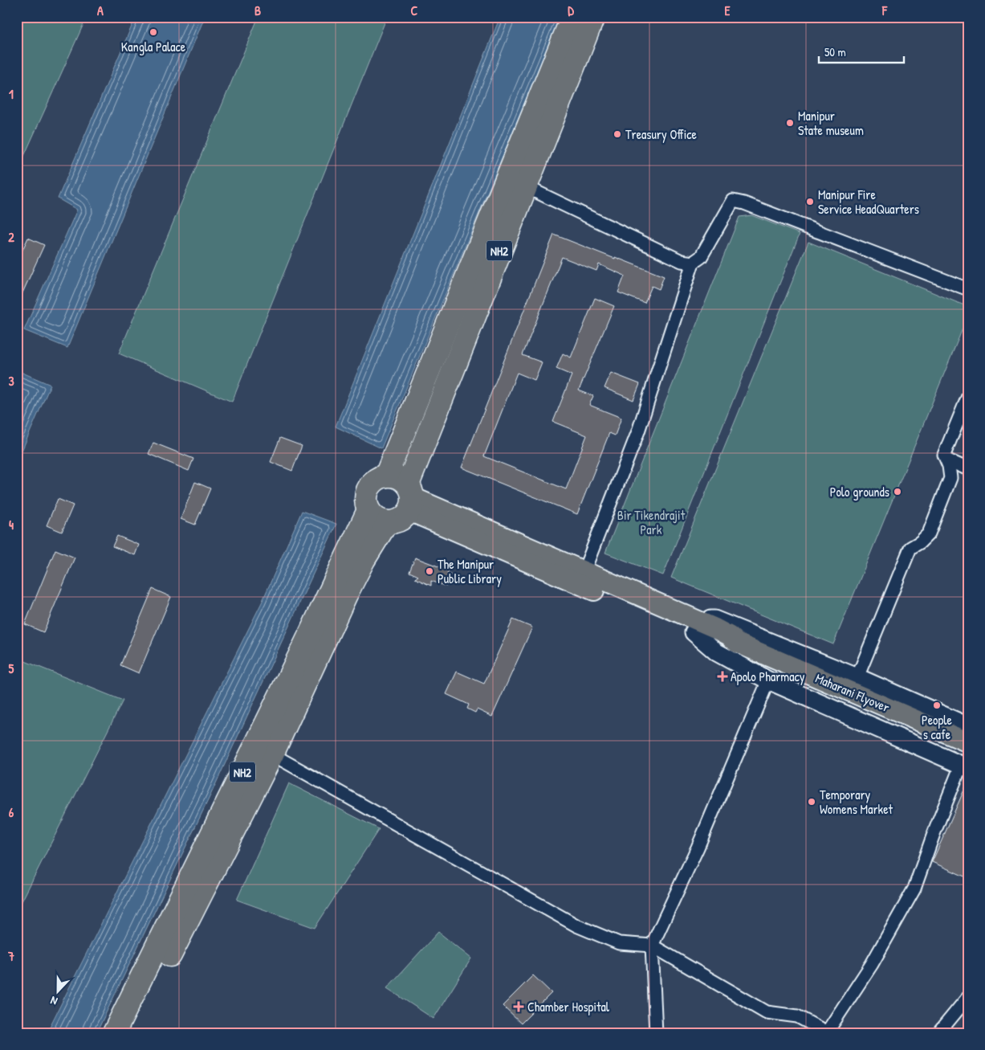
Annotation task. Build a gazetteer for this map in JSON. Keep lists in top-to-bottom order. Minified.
{"streets":{"highway":["NH2"],"main road":["Maharani Flyover"]},"parks":["Bir Tikendrajit Park"],"places":{"other":["Kangla Palace","Manipur State museum","Treasury Office","Manipur Fire Service HeadQuarters","Polo grounds","The Manipur Public Library","People s cafe","Temporary Womens Market"],"health":["Apolo Pharmacy","Chamber Hospital"]},"scale_bar":"50 m","north":"bottom","grid":{"columns":["A","B","C","D","E","F"],"rows":["1","2","3","4","5","6","7"]}}
